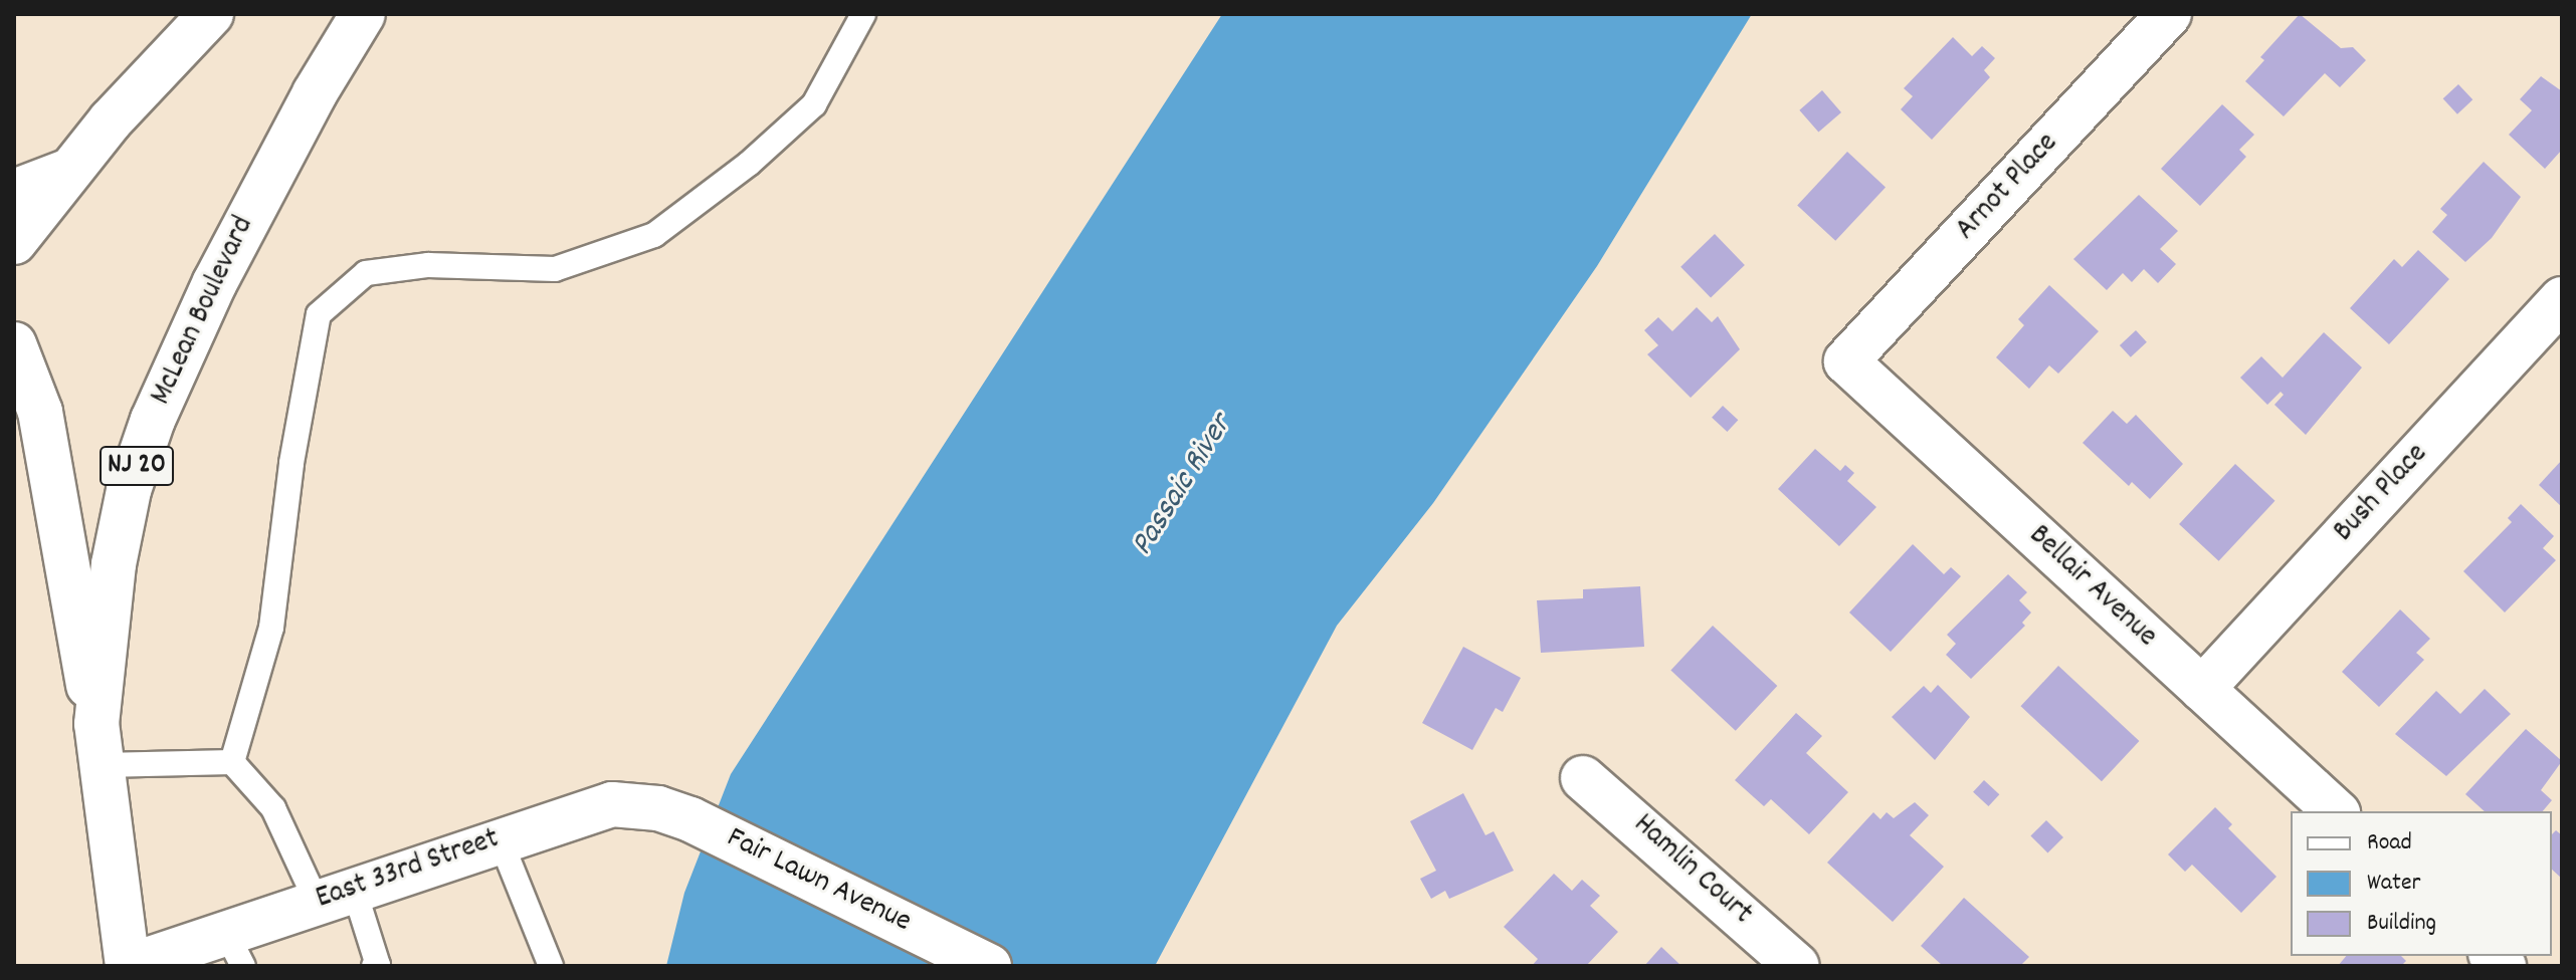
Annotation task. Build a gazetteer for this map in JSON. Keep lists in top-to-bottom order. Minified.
{"streets":{"main road":["Arnot Place","McLean Boulevard","NJ 20","Bush Place","Bellair Avenue","East 33rd Street","Hamlin Court","Fair Lawn Avenue"]},"crossings":[["Arnot Place","Bellair Avenue"],["McLean Boulevard","East 33rd Street"],["Bush Place","Bellair Avenue"],["East 33rd Street","Fair Lawn Avenue"]],"water":["Passaic River"],"legend":["Road","Water","Building"]}
